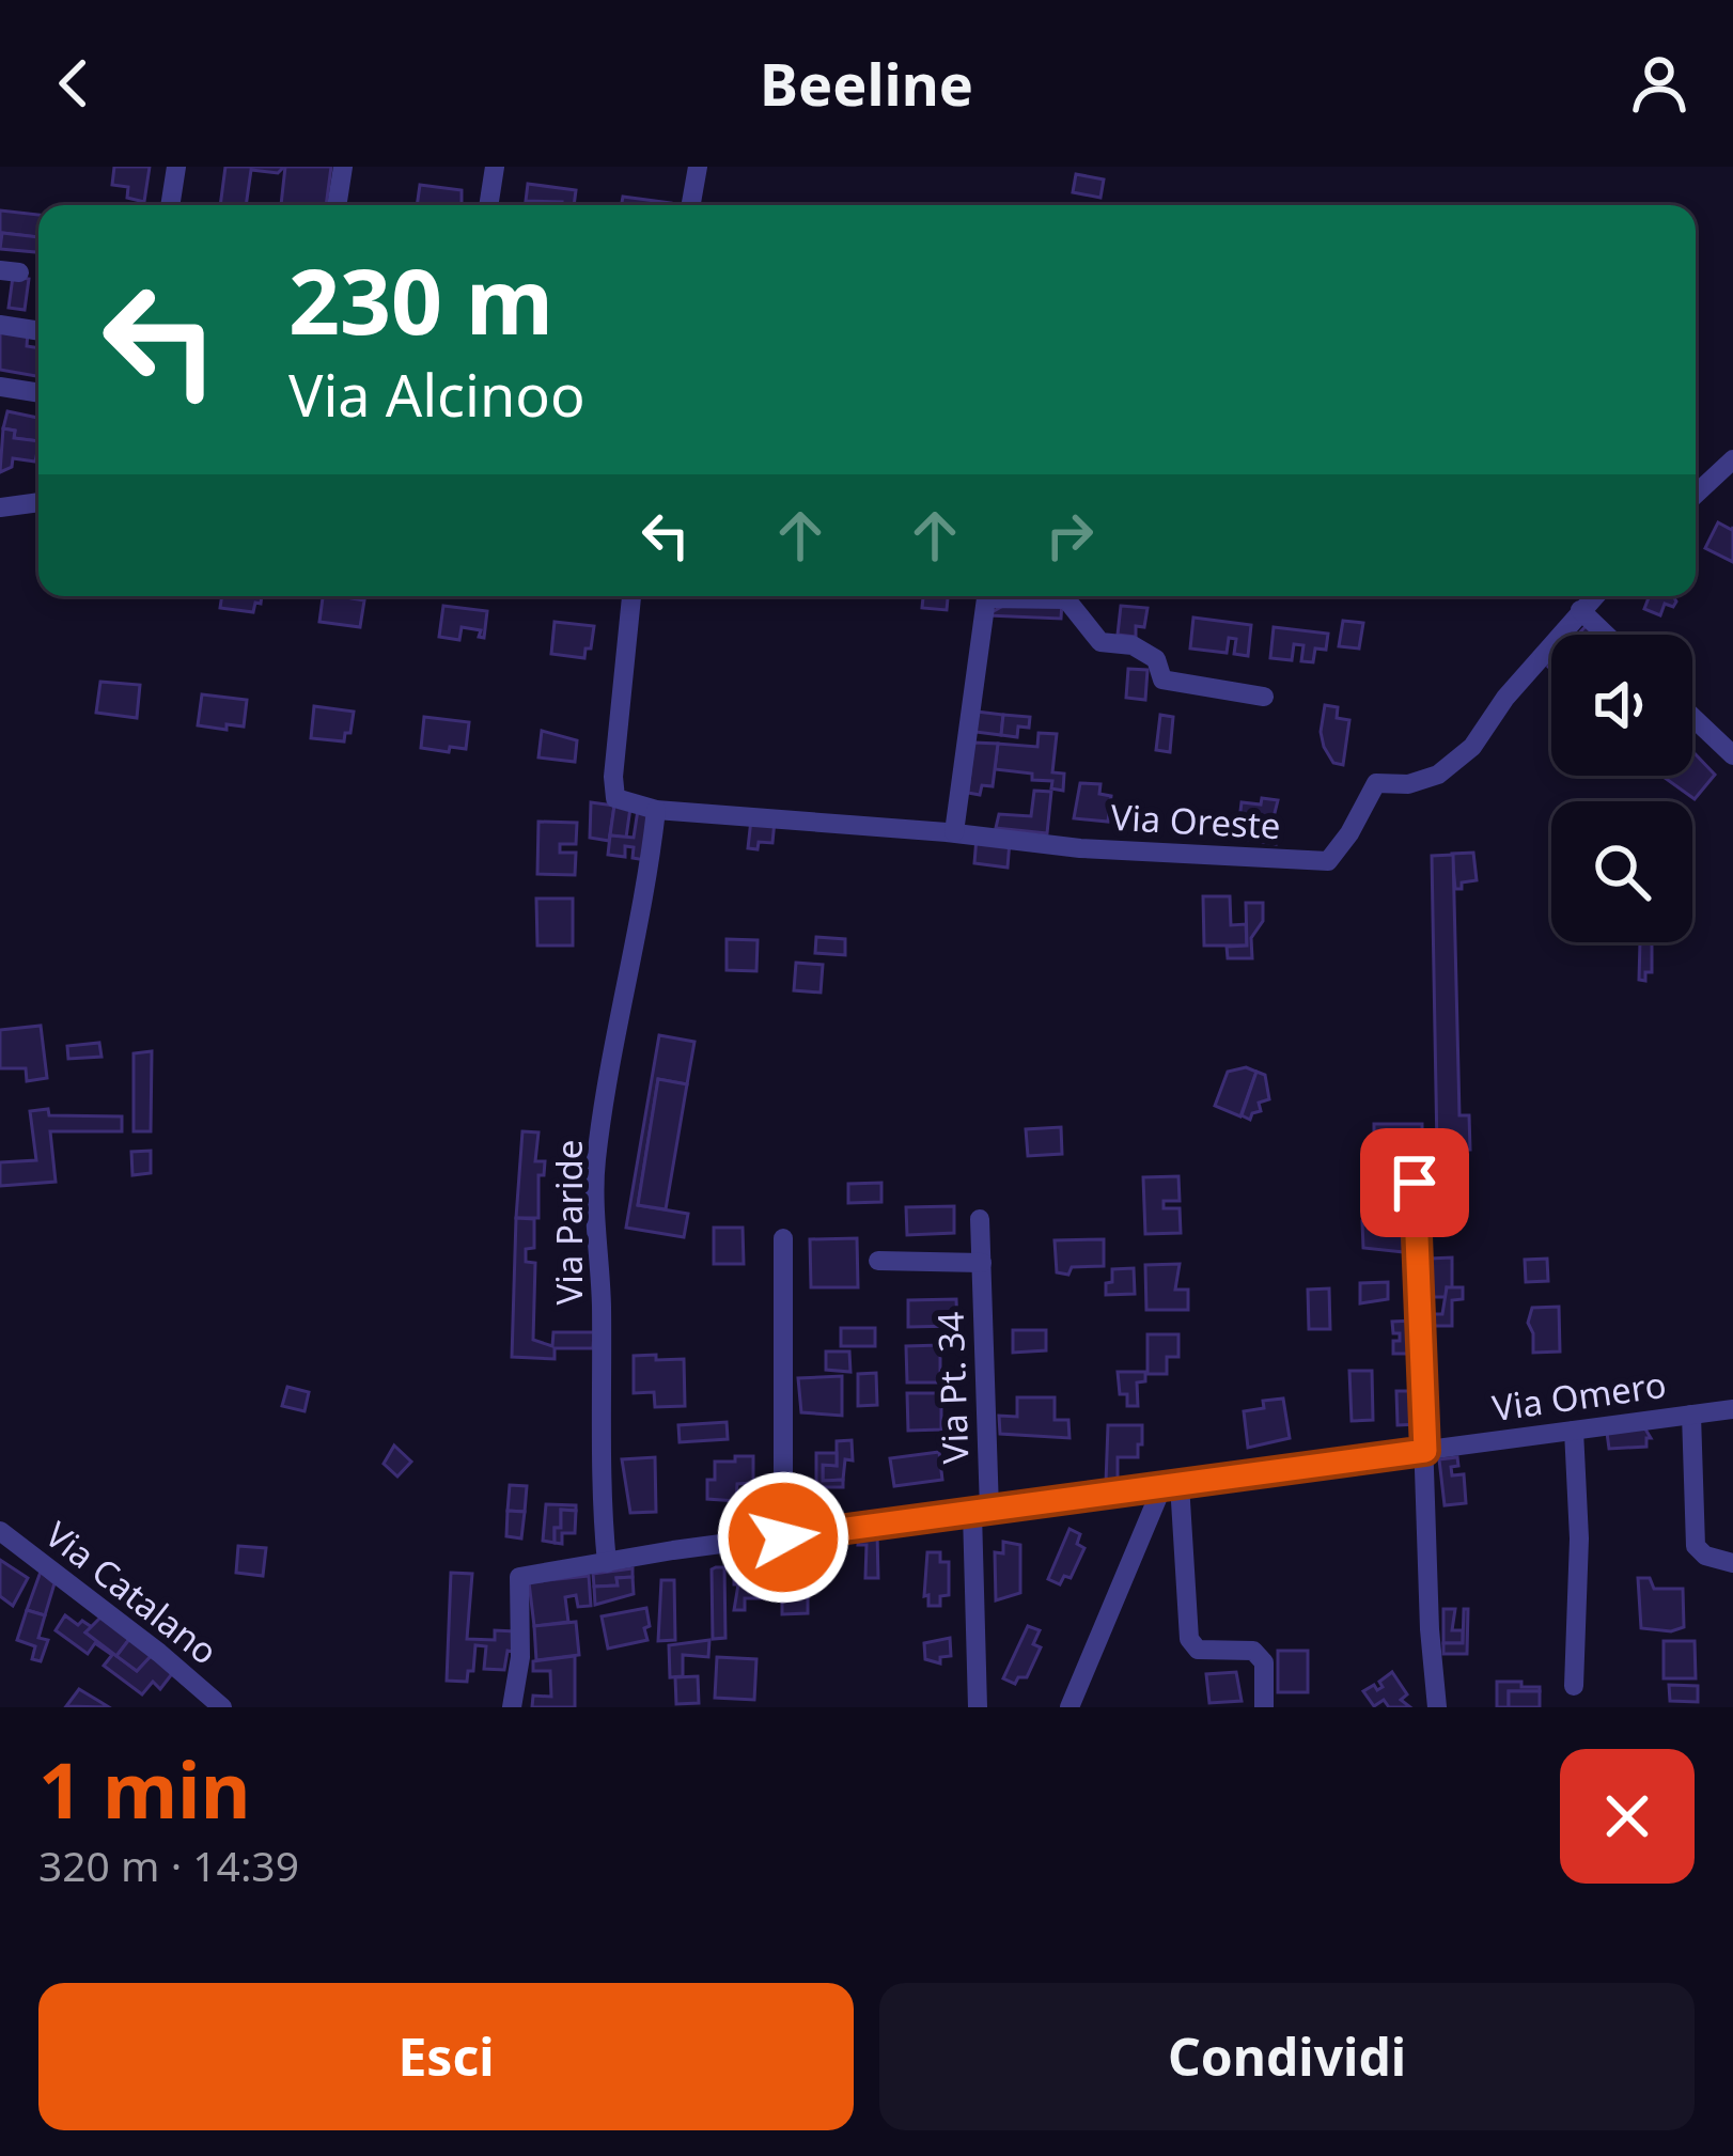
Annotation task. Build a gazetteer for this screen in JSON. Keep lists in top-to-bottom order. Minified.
{"streets":{"street":["Via Oreste","Via Paride","Via Pt. 34","Via Omero","Via Catalano"]},"crossings":[["Via Oreste","Via Paride"],["Via Paride","Via Omero"],["Via Pt. 34","Via Omero"]],"page":{"header":"Beeline","turn":["230 m","Via Alcinoo"],"heading":["1 min","320 m · 14:39"],"buttons":["Esci","Condividi"]}}
